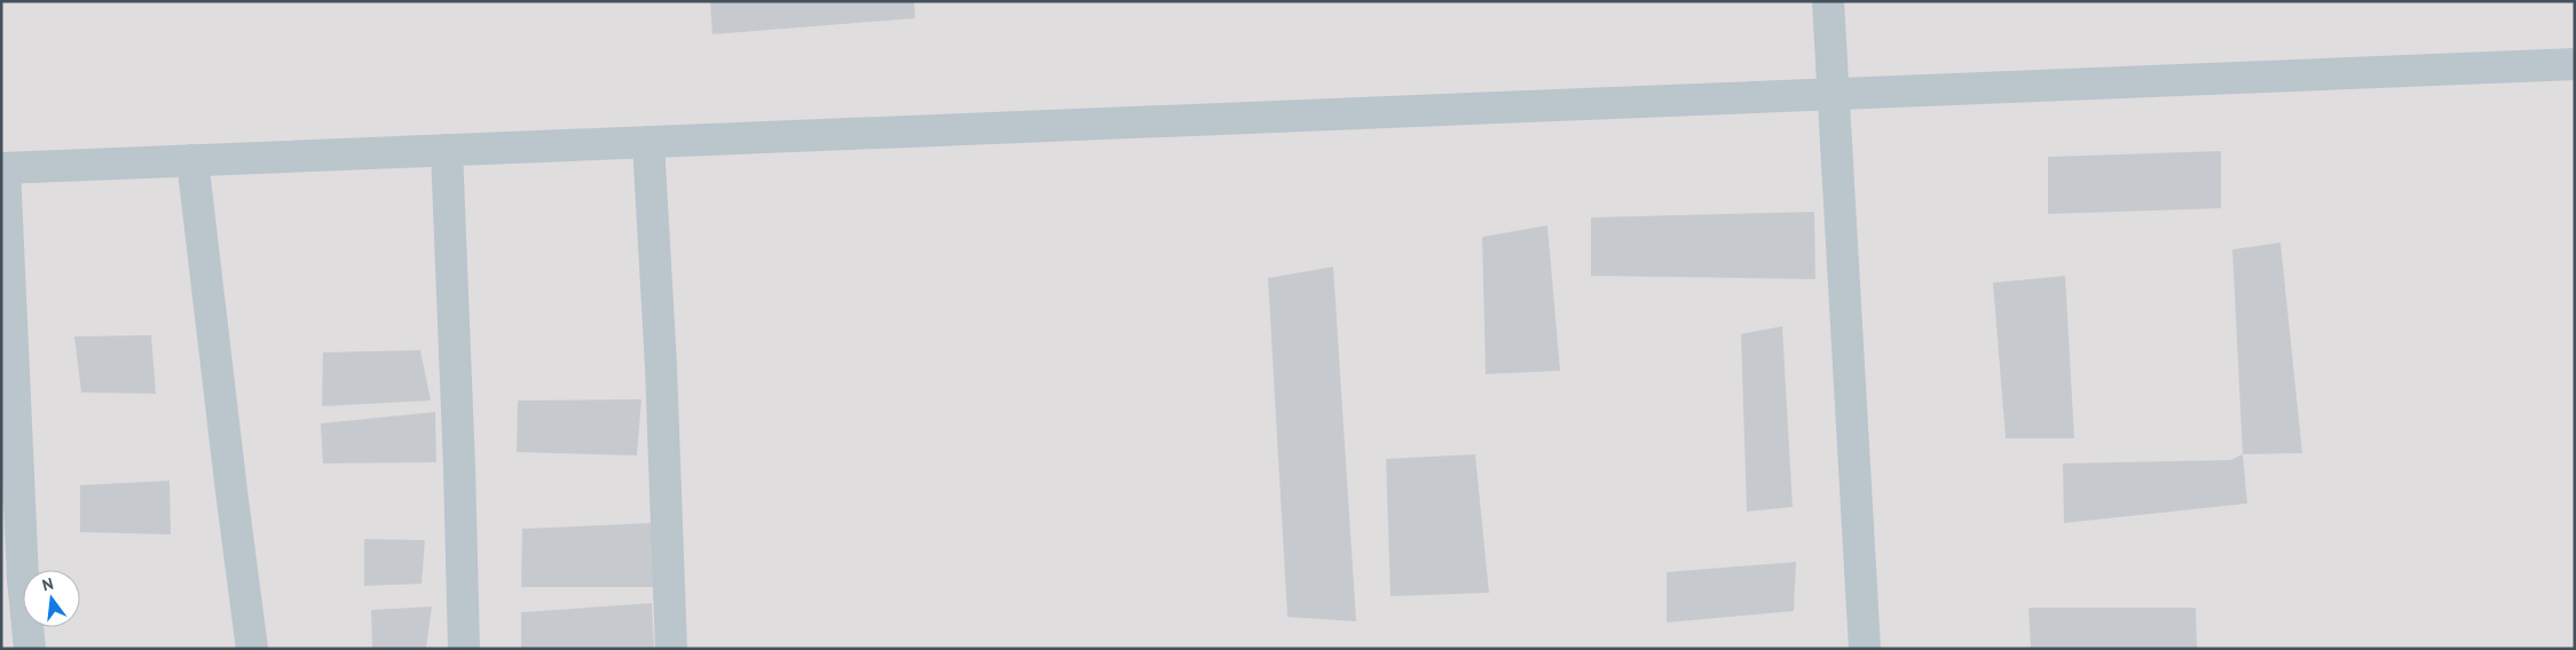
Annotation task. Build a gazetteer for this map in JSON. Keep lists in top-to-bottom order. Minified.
{"north":"top"}
